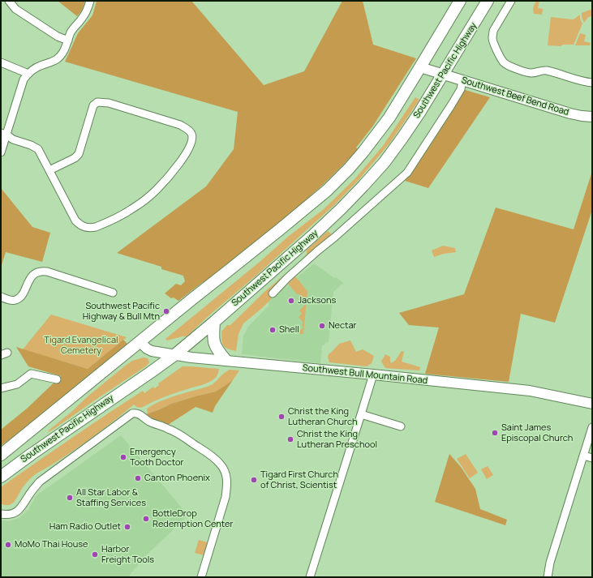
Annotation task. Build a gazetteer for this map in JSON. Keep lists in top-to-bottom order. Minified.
{"streets":{"highway":["Southwest Pacific Highway"],"main road":["Southwest Beef Bend Road","Southwest Bull Mountain Road"]},"crossings":[["Southwest Pacific Highway","Southwest Beef Bend Road"],["Southwest Pacific Highway","Southwest Bull Mountain Road"]],"parks":["Tigard Evangelical Cemetery"],"places":["Jacksons","Southwest Pacific Highway & Bull Mtn","Nectar","Shell","Christ the King Lutheran Church","Saint James Episcopal Church","Christ the King Lutheran Preschool","Emergency Tooth Doctor","Canton Phoenix","Tigard First Church of Christ, Scientist","All Star Labor & Staffing Services","BottleDrop Redemption Center","Ham Radio Outlet","MoMo Thai House","Harbor Freight Tools"]}
